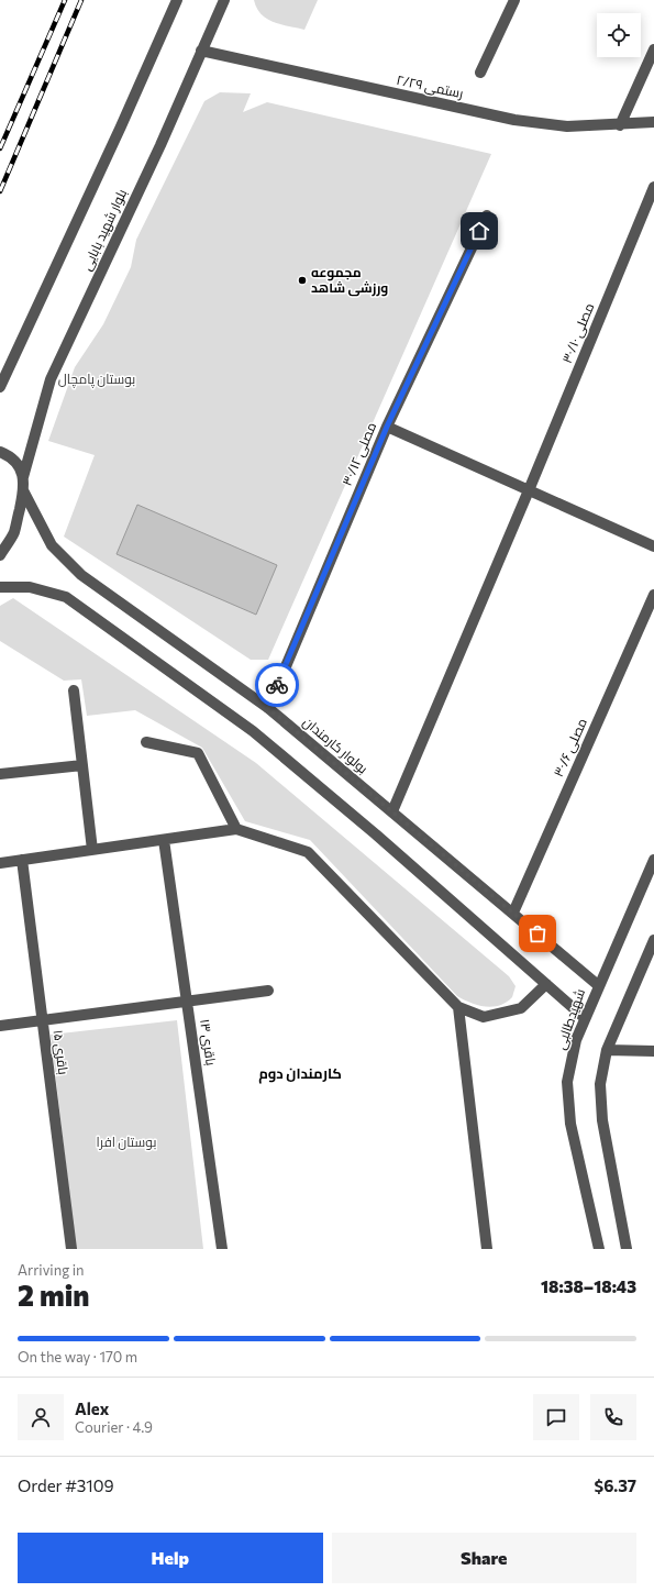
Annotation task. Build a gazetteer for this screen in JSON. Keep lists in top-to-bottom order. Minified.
{"streets":{"street":["رستمی ۲/۲۹","بلوار شهید بابایی","مصلی ۳۰/۱۰","مصلی ۳۰/۱۲","بولوار کارمندان","مصلی ۳۰/۶","شهیدطالبی","باقری ۱۳","باقری ۱۵"]},"crossings":[["رستمی ۲/۲۹","بلوار شهید بابایی"],["مصلی ۳۰/۱۰","بولوار کارمندان"],["مصلی ۳۰/۱۲","بولوار کارمندان"],["بولوار کارمندان","مصلی ۳۰/۶"],["بولوار کارمندان","شهیدطالبی"]],"districts":["کارمندان دوم"],"parks":["بوستان پامچال","بوستان افرا"],"places":["مجموعه ورزشی شاهد"],"page":{"heading":["2 min","Arriving in","18:38–18:43"],"panel":["Alex","Courier · 4.9","Order #3109","$6.37"],"bar":"On the way · 170 m","buttons":["Help","Share"]}}
